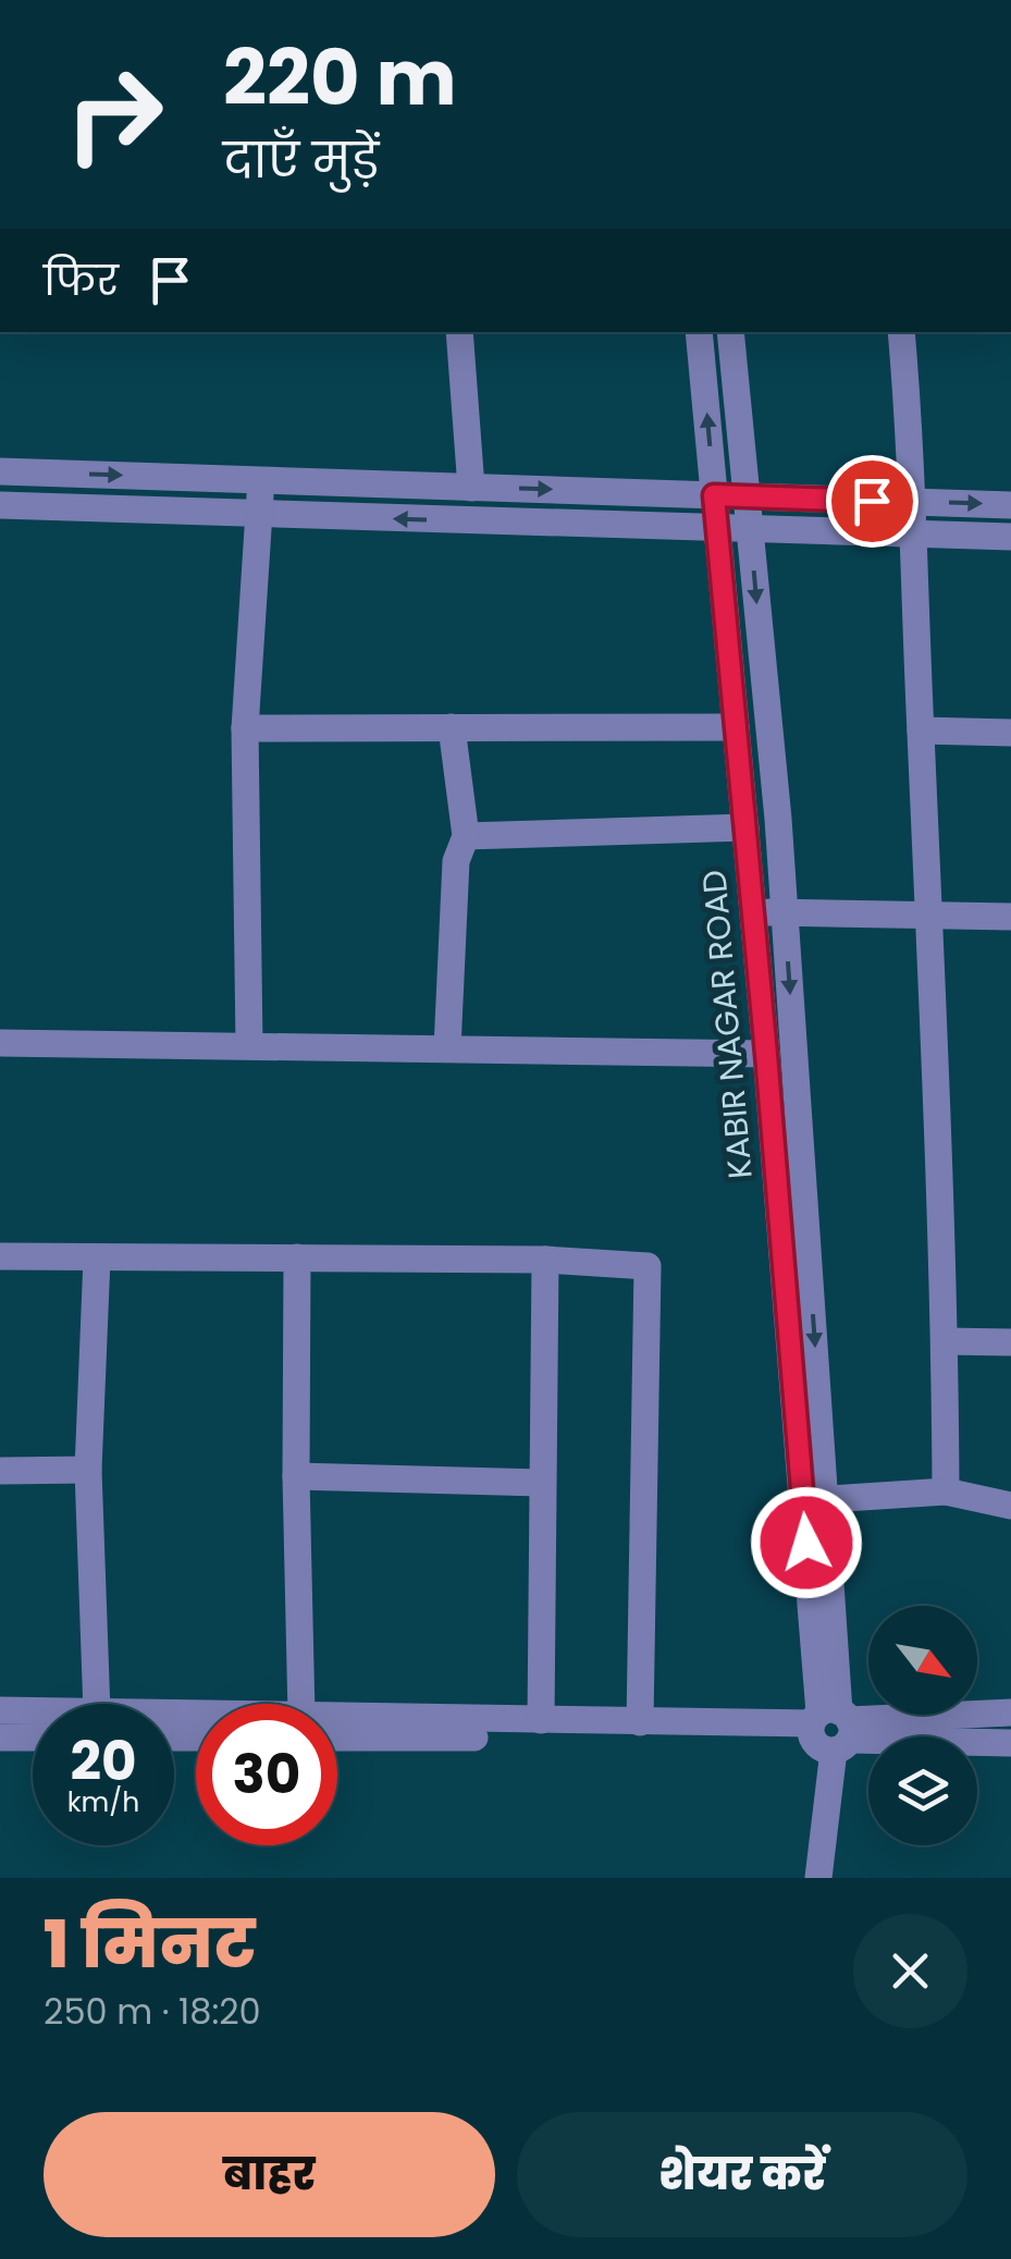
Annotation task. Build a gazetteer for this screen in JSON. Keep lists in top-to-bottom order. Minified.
{"streets":{"street":["KABIR NAGAR ROAD"]},"north":"bottom right","page":{"turn":["220 m","दाएँ मुड़ें"],"then":"फिर","speed":"20 km/h","limit":"30","heading":["1 मिनट","250 m · 18:20"],"buttons":["बाहर","शेयर करें"]}}
